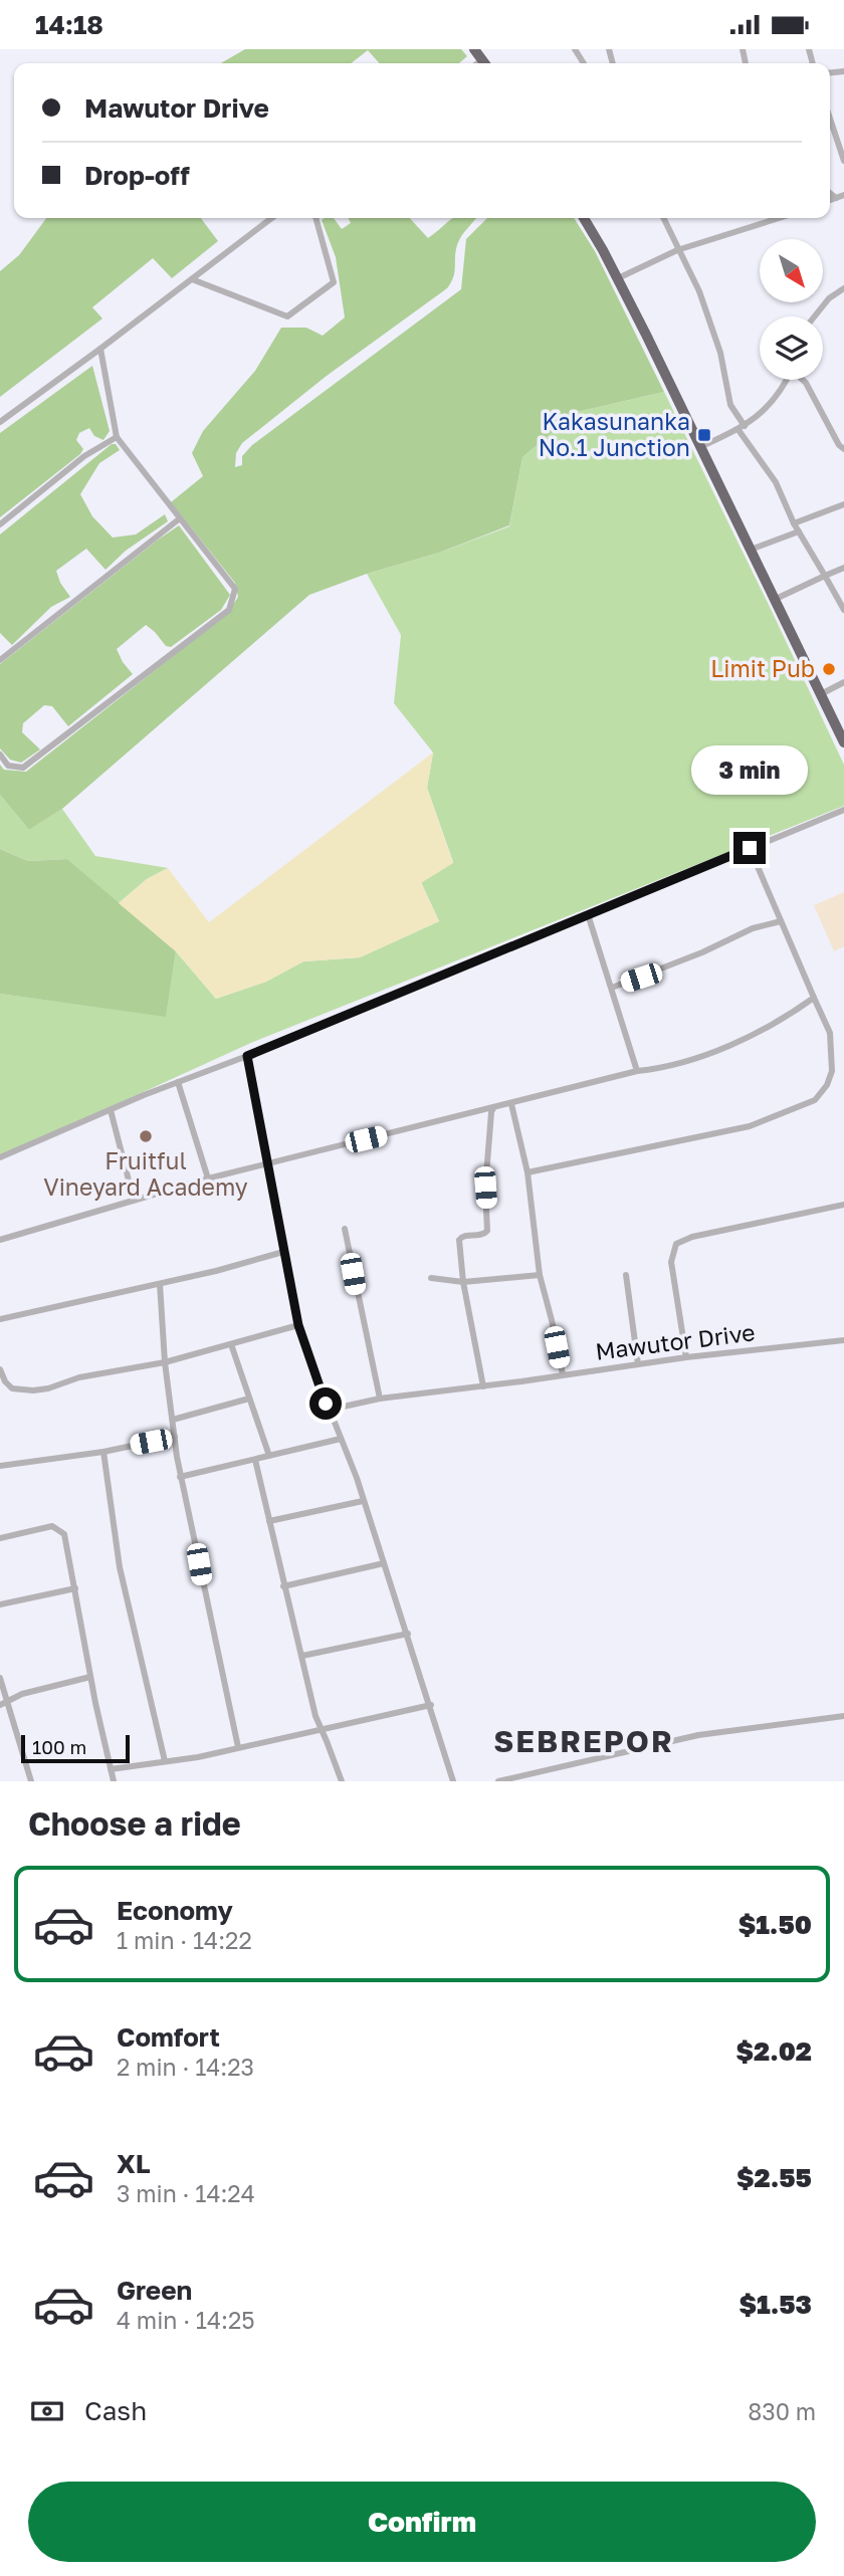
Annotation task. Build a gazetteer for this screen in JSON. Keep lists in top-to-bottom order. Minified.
{"streets":{"street":["Mawutor Drive"]},"districts":["SEBREPOR"],"places":{"transit":["Kakasunanka No.1 Junction"],"other":["Limit Pub","Fruitful Vineyard Academy"]},"scale_bar":"100 m","north":"bottom right","page":{"status":"14:18","banner":["Mawutor Drive","Drop-off"],"bubble":"3 min","scale":"100 m","heading":"Choose a ride","list":[{"name":"Economy","note":"1 min · 14:22","value":"$1.50"},{"name":"Comfort","note":"2 min · 14:23","value":"$2.02"},{"name":"XL","note":"3 min · 14:24","value":"$2.55"},{"name":"Green","note":"4 min · 14:25","value":"$1.53"}],"pay":["Cash","830 m"],"buttons":"Confirm"}}
